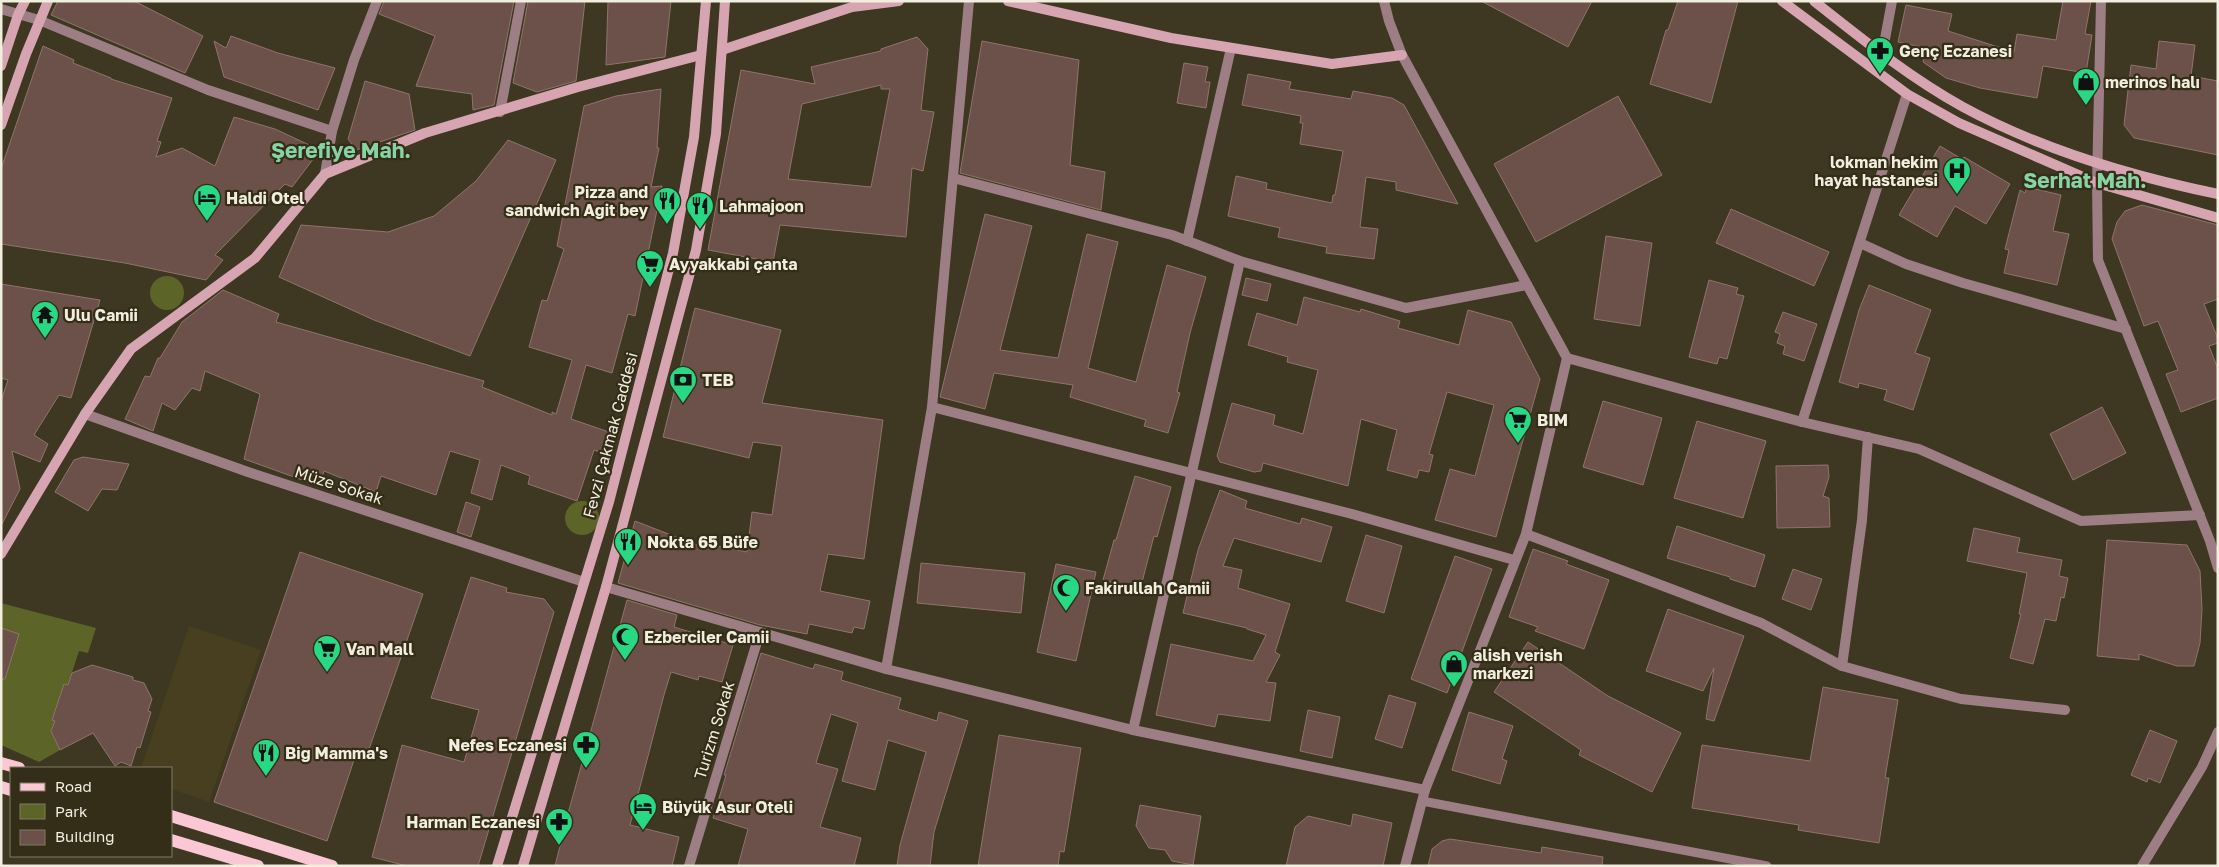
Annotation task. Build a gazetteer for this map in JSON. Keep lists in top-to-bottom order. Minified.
{"streets":{"street":["Fevzi Çakmak Caddesi","Müze Sokak","Turizm Sokak"]},"crossings":[["Fevzi Çakmak Caddesi","Müze Sokak"]],"districts":["Şerefiye Mah.","Serhat Mah."],"places":{"pharmacy":["Genç Eczanesi","Nefes Eczanesi","Harman Eczanesi"],"shop":["merinos halı","alish verish markezi"],"hospital":["lokman hekim hayat hastanesi"],"hotel":["Haldi Otel","Büyük Asur Oteli"],"restaurant":["Pizza and sandwich Agit bey","Lahmajoon","Nokta 65 Büfe","Big Mamma's"],"supermarket":["Ayyakkabi çanta","BIM","Van Mall"],"temple":["Ulu Camii"],"bank":["TEB"],"mosque":["Fakirullah Camii","Ezberciler Camii"]},"legend":["Road","Park","Building"]}
